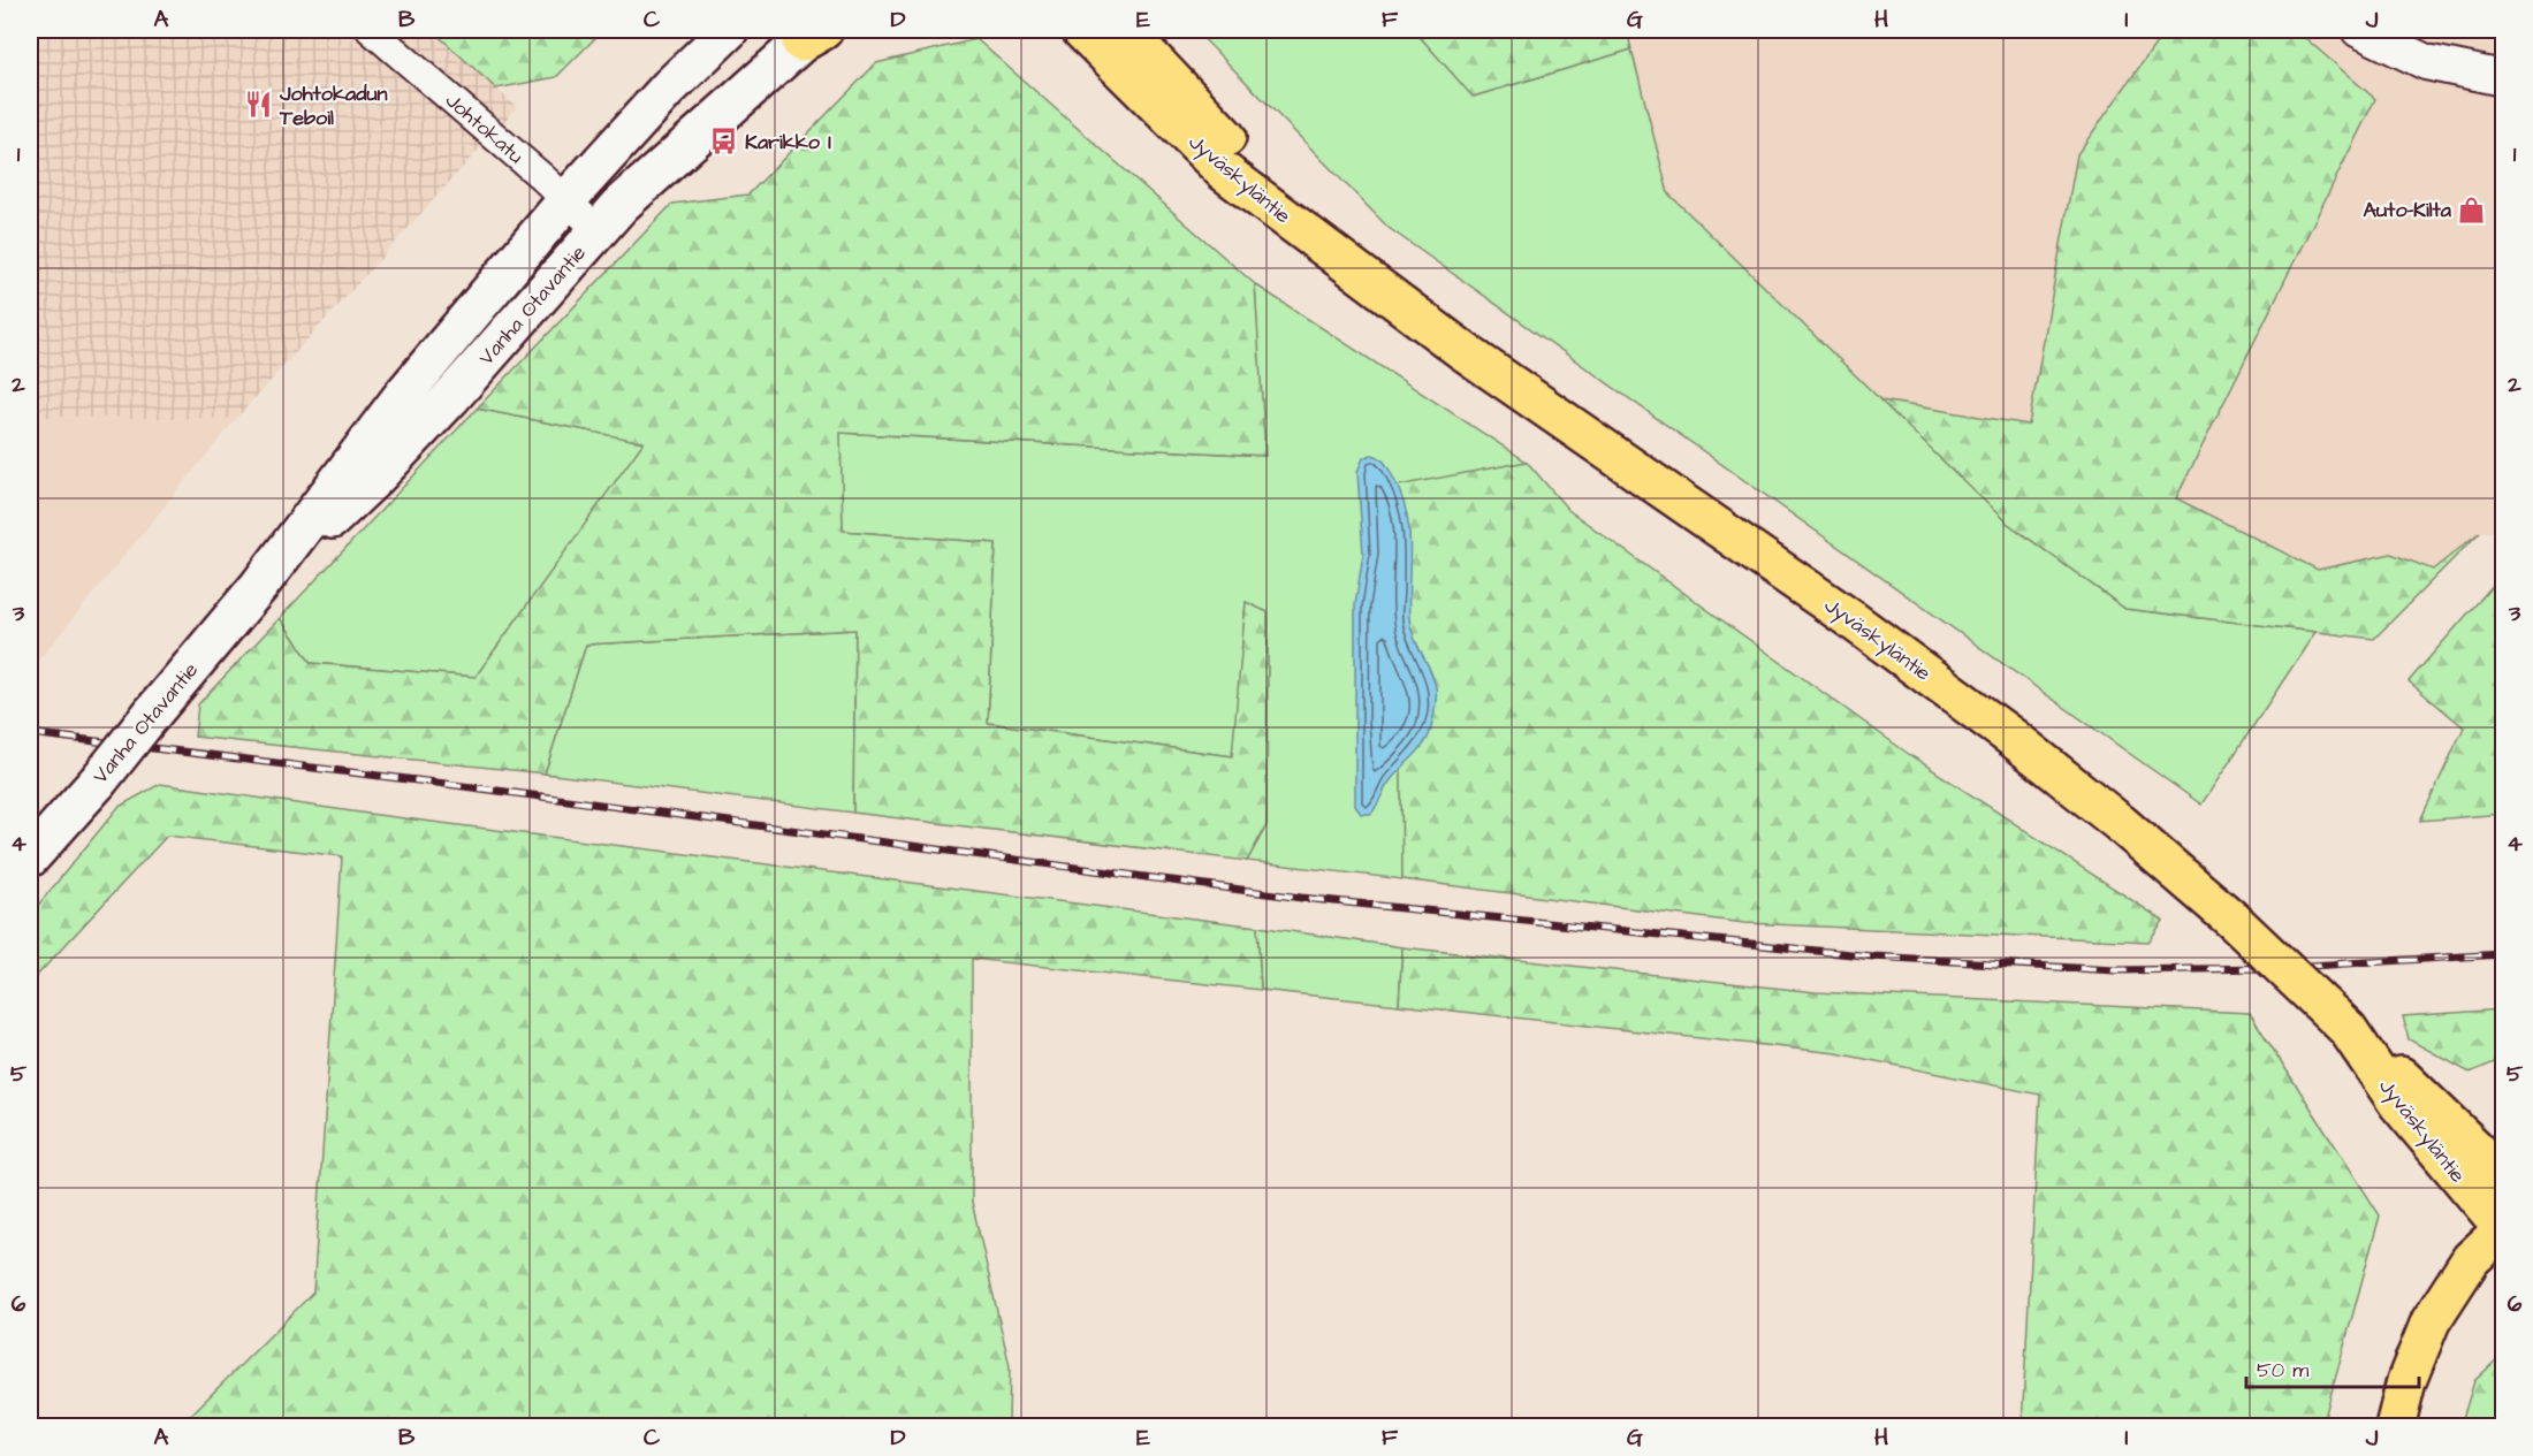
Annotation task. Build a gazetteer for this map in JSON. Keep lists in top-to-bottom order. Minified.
{"streets":{"highway":["Jyväskyläntie"],"main road":["Vanha Otavantie"],"street":["Johtokatu"]},"crossings":[["Johtokatu","Vanha Otavantie"]],"places":{"restaurant":["Johtokadun Teboil"],"bus stop":["Karikko I"],"shop":["Auto-Kilta"]},"scale_bar":"50 m","grid":{"columns":["A","B","C","D","E","F","G","H","I","J"],"rows":["1","2","3","4","5","6"]}}
